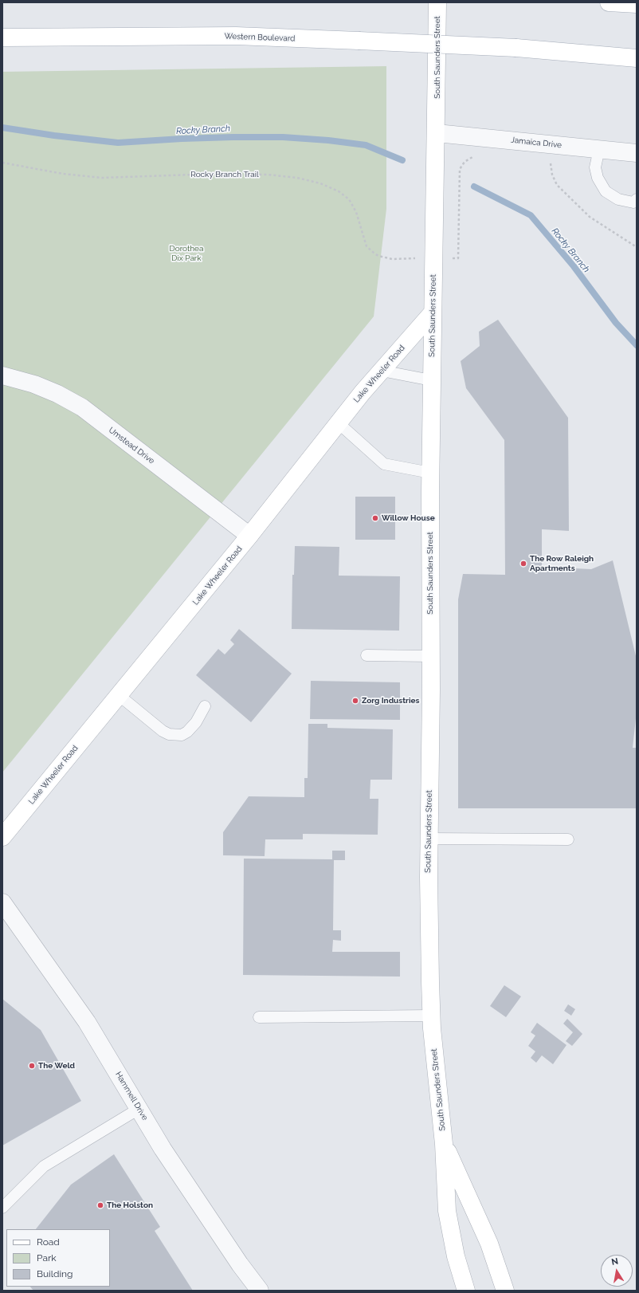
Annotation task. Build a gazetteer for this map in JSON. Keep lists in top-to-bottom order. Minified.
{"streets":{"main road":["Western Boulevard","South Saunders Street","Lake Wheeler Road"],"street":["Jamaica Drive","Umstead Drive","Hammell Drive"],"path":["Rocky Branch Trail"]},"crossings":[["South Saunders Street","Jamaica Drive"],["South Saunders Street","Lake Wheeler Road"],["Lake Wheeler Road","Umstead Drive"]],"water":["Rocky Branch"],"parks":["Dorothea Dix Park"],"places":["Willow House","The Row Raleigh Apartments","Zorg Industries","The Weld","The Holston"],"legend":["Road","Park","Building"],"north":"top"}
